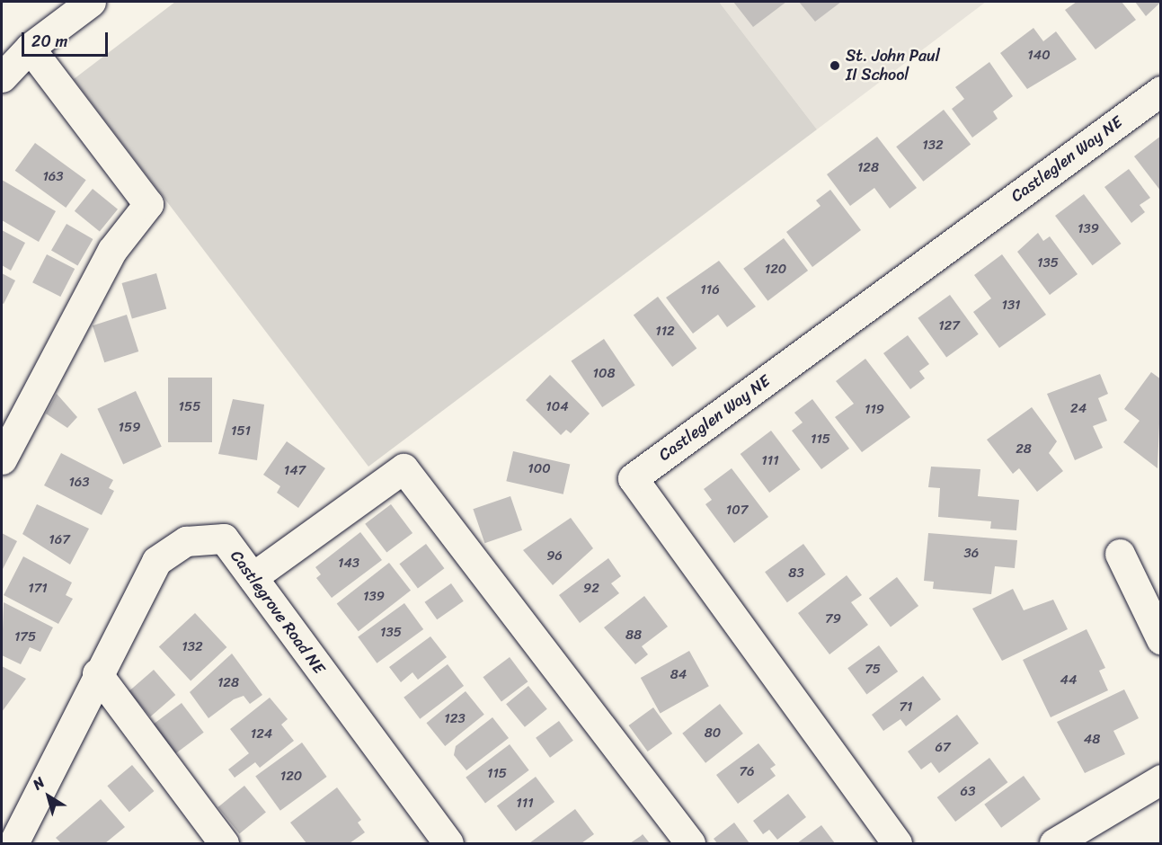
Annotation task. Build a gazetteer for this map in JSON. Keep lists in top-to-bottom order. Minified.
{"streets":{"street":["Castleglen Way NE","Castlegrove Road NE"]},"places":["St. John Paul II School"],"house_numbers":["140","132","128","163","139","135","120","116","131","127","112","108","155","104","24","119","159","151","115","28","111","100","147","163","107","167","36","96","143","83","171","92","139","79","135","88","175","132","75","84","44","128","71","123","80","124","48","67","76","115","120","63","111"],"scale_bar":"20 m","north":"top left"}
